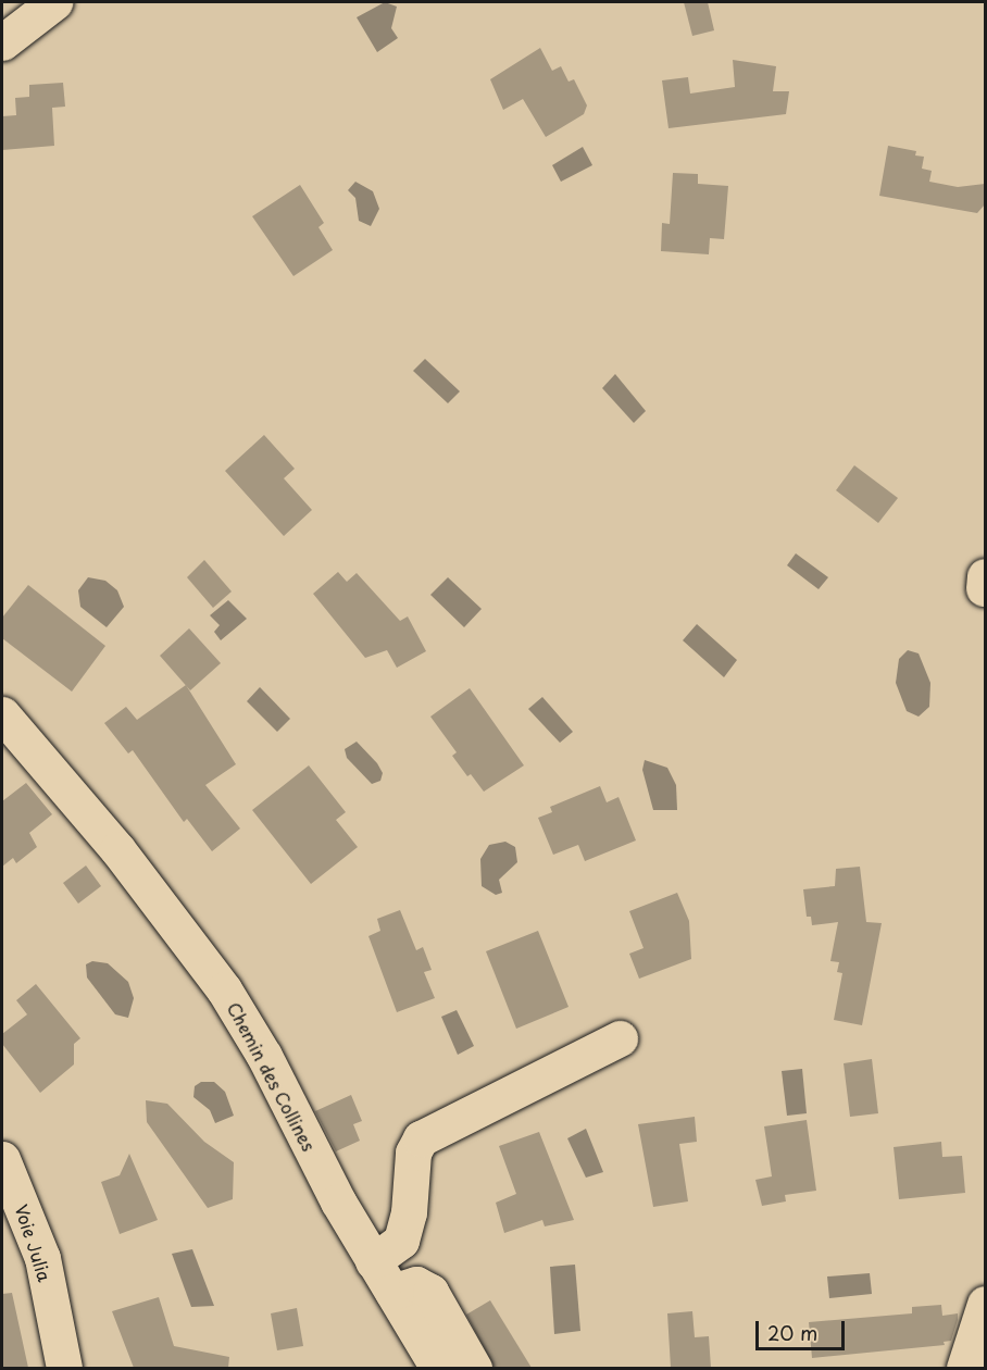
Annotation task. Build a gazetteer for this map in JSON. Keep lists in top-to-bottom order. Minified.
{"streets":{"street":["Chemin des Collines","Voie Julia"]},"scale_bar":"20 m"}
